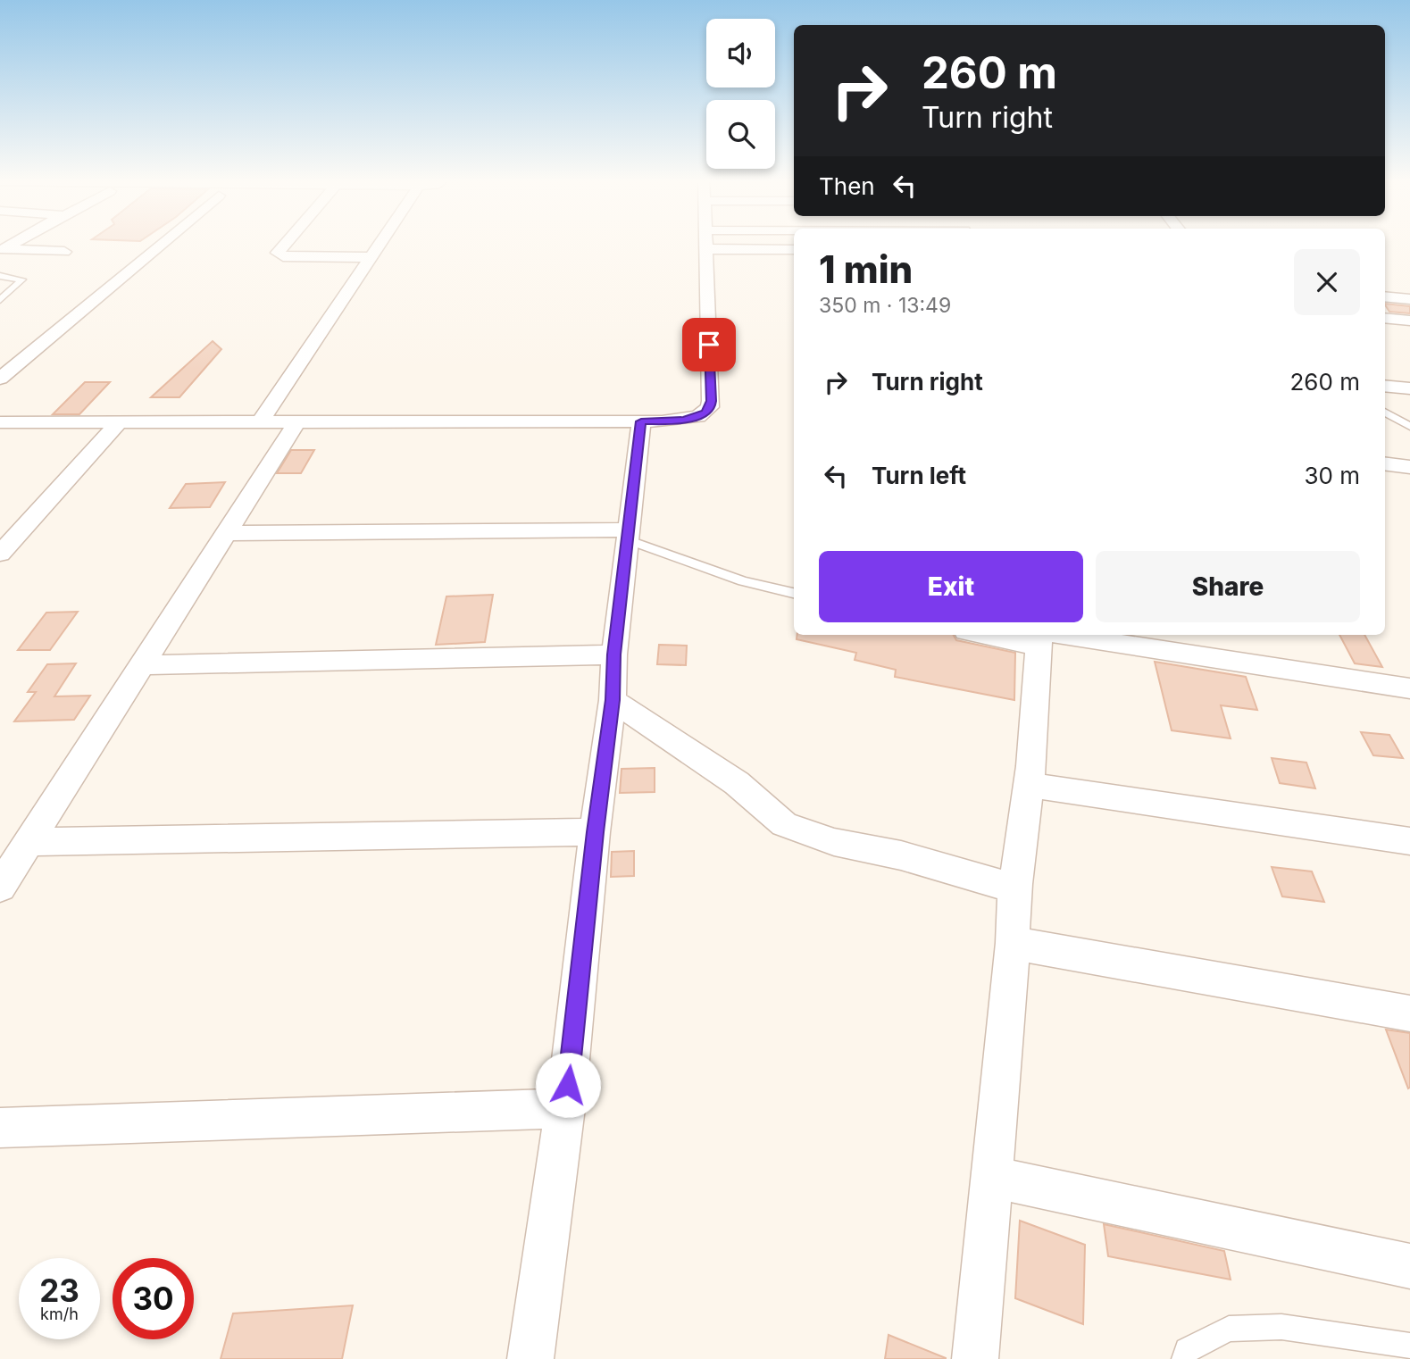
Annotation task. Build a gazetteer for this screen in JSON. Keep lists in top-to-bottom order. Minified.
{"page":{"turn":["260 m","Turn right"],"then":"Then","heading":["1 min","350 m · 13:49"],"list":[{"name":"Turn right","value":"260 m"},{"name":"Turn left","value":"30 m"}],"buttons":["Exit","Share"],"speed":"23 km/h","limit":"30"}}
